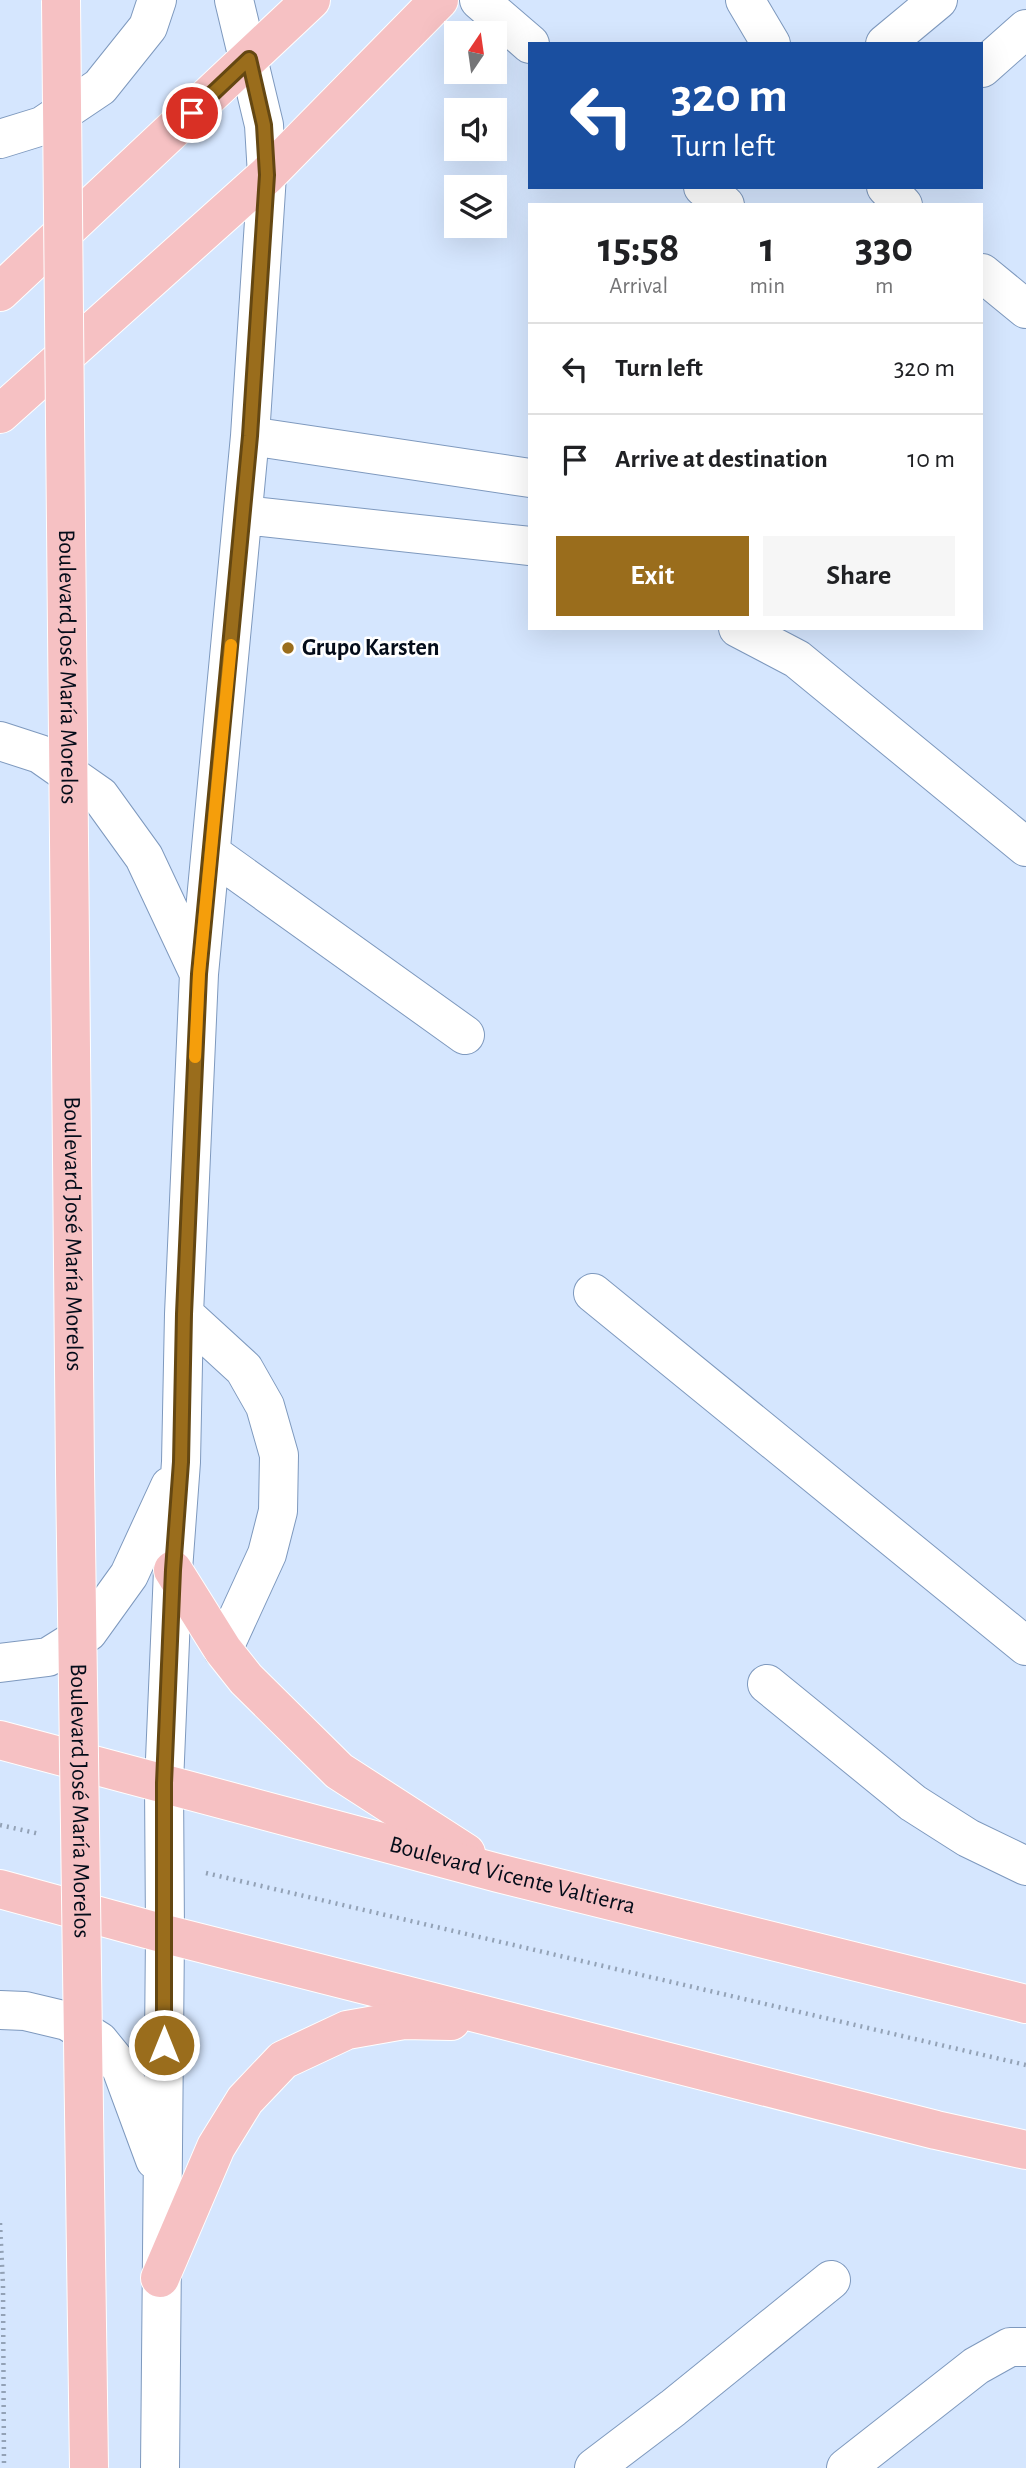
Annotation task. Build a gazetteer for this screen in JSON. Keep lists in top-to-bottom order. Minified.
{"streets":{"main road":["Boulevard José María Morelos","Boulevard Vicente Valtierra"]},"places":["Grupo Karsten"],"north":"top","page":{"turn":["320 m","Turn left"],"eta":["15:58","Arrival","1","min","330","m"],"list":[{"name":"Turn left","value":"320 m"},{"name":"Arrive at destination","value":"10 m"}],"buttons":["Exit","Share"]}}
